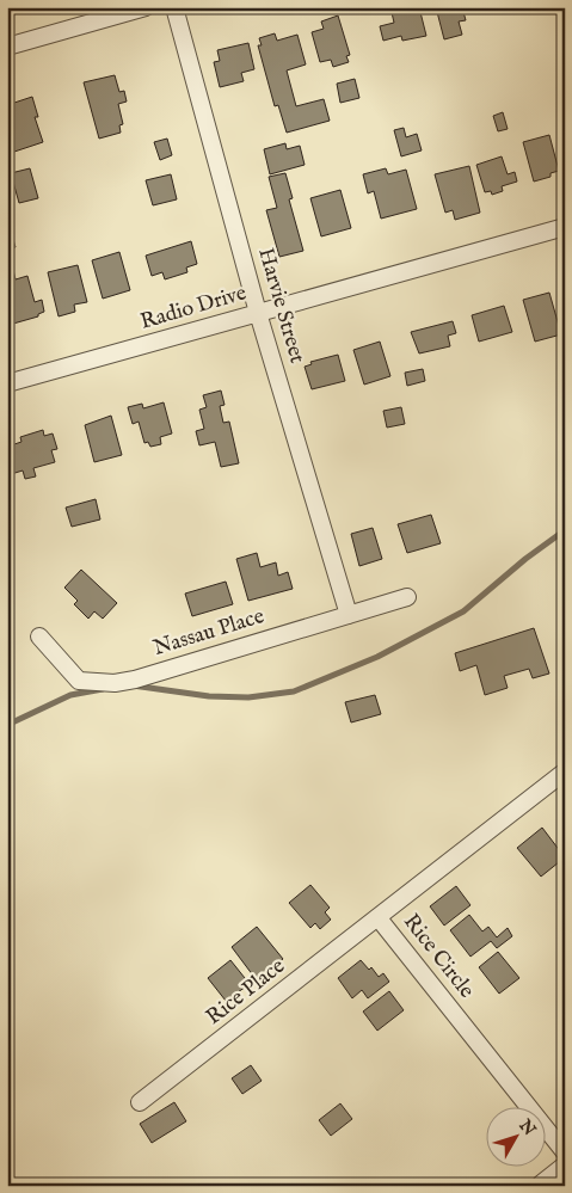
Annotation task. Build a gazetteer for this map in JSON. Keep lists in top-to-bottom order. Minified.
{"streets":{"street":["Harvie Street","Radio Drive","Nassau Place","Rice Circle","Rice Place"]},"crossings":[["Harvie Street","Radio Drive"],["Harvie Street","Nassau Place"],["Rice Circle","Rice Place"]],"north":"top right"}
